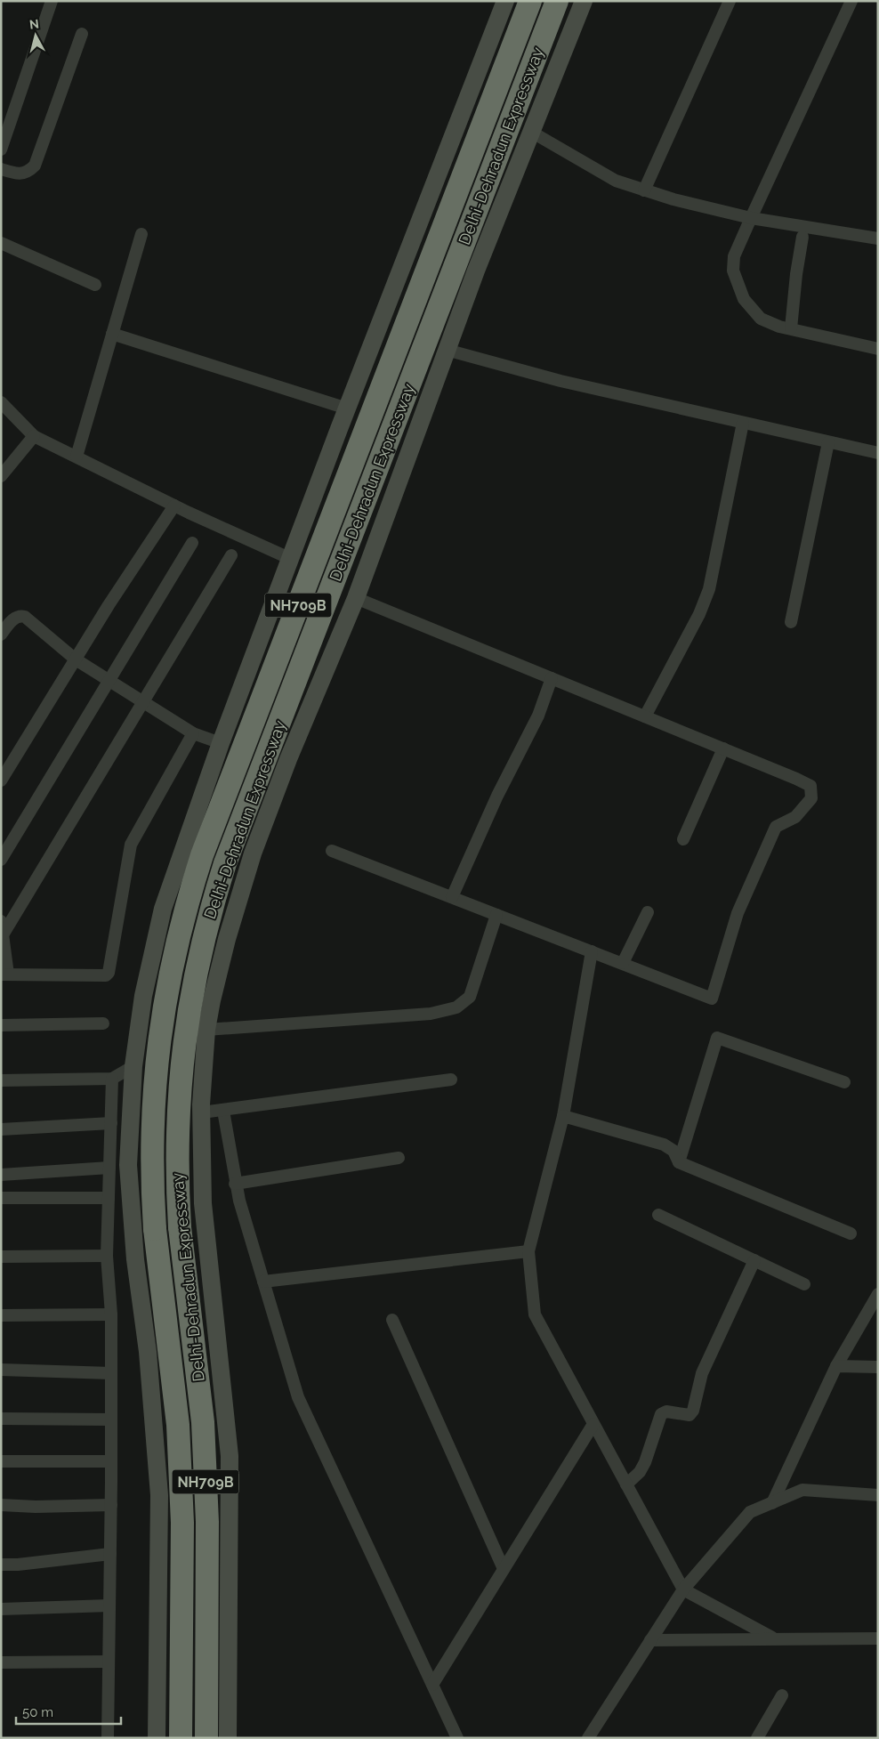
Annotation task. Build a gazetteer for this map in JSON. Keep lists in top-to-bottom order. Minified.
{"streets":{"highway":["Delhi-Dehradun Expressway","NH709B"]},"scale_bar":"50 m","north":"top"}
